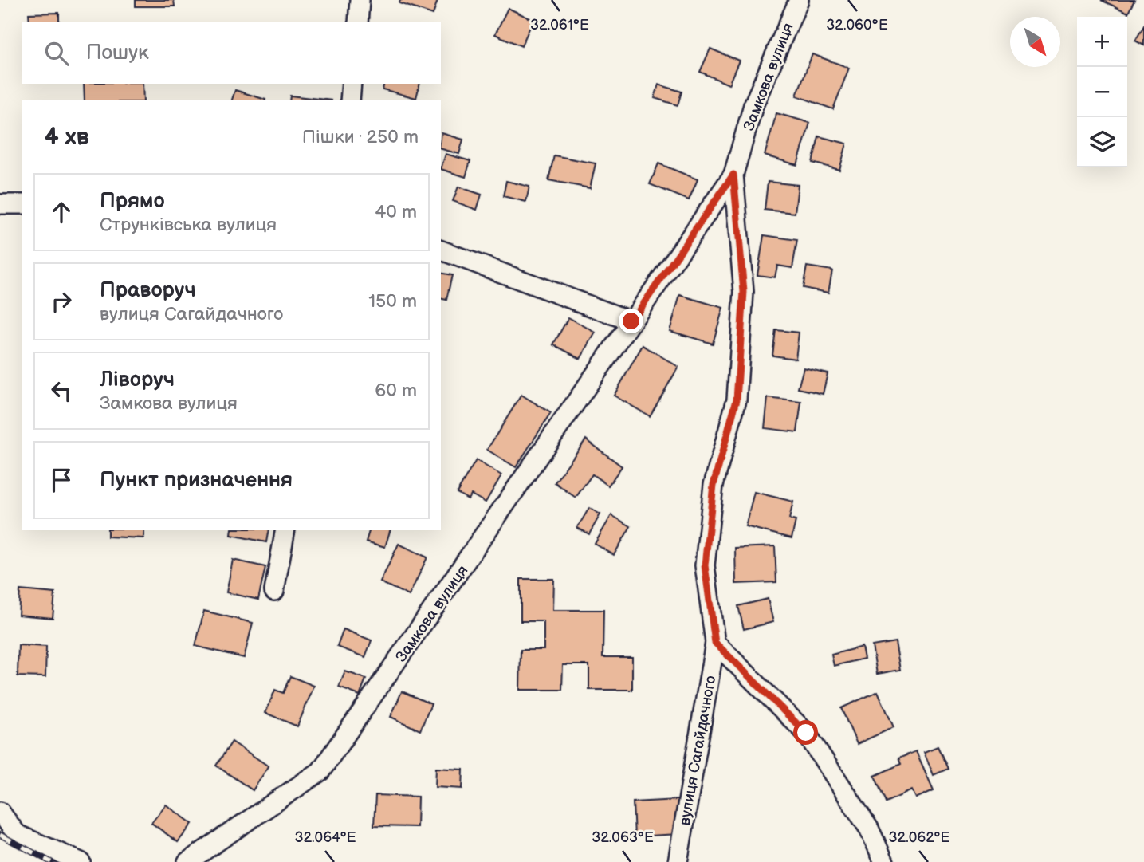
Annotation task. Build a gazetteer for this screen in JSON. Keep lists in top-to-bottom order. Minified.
{"streets":{"street":["Замкова вулиця","вулиця Сагайдачного"]},"crossings":[["Замкова вулиця","вулиця Сагайдачного"]],"north":"bottom right","page":{"map_buttons":["+","−"],"search":"Пошук","heading":["4 хв","Пішки · 250 m"],"list":[["Прямо","Струнківська вулиця","40 m"],["Праворуч","вулиця Сагайдачного","150 m"],["Ліворуч","Замкова вулиця","60 m"],"Пункт призначення"]},"coordinates":["32.061°E","32.060°E","32.064°E","32.063°E","32.062°E"]}
